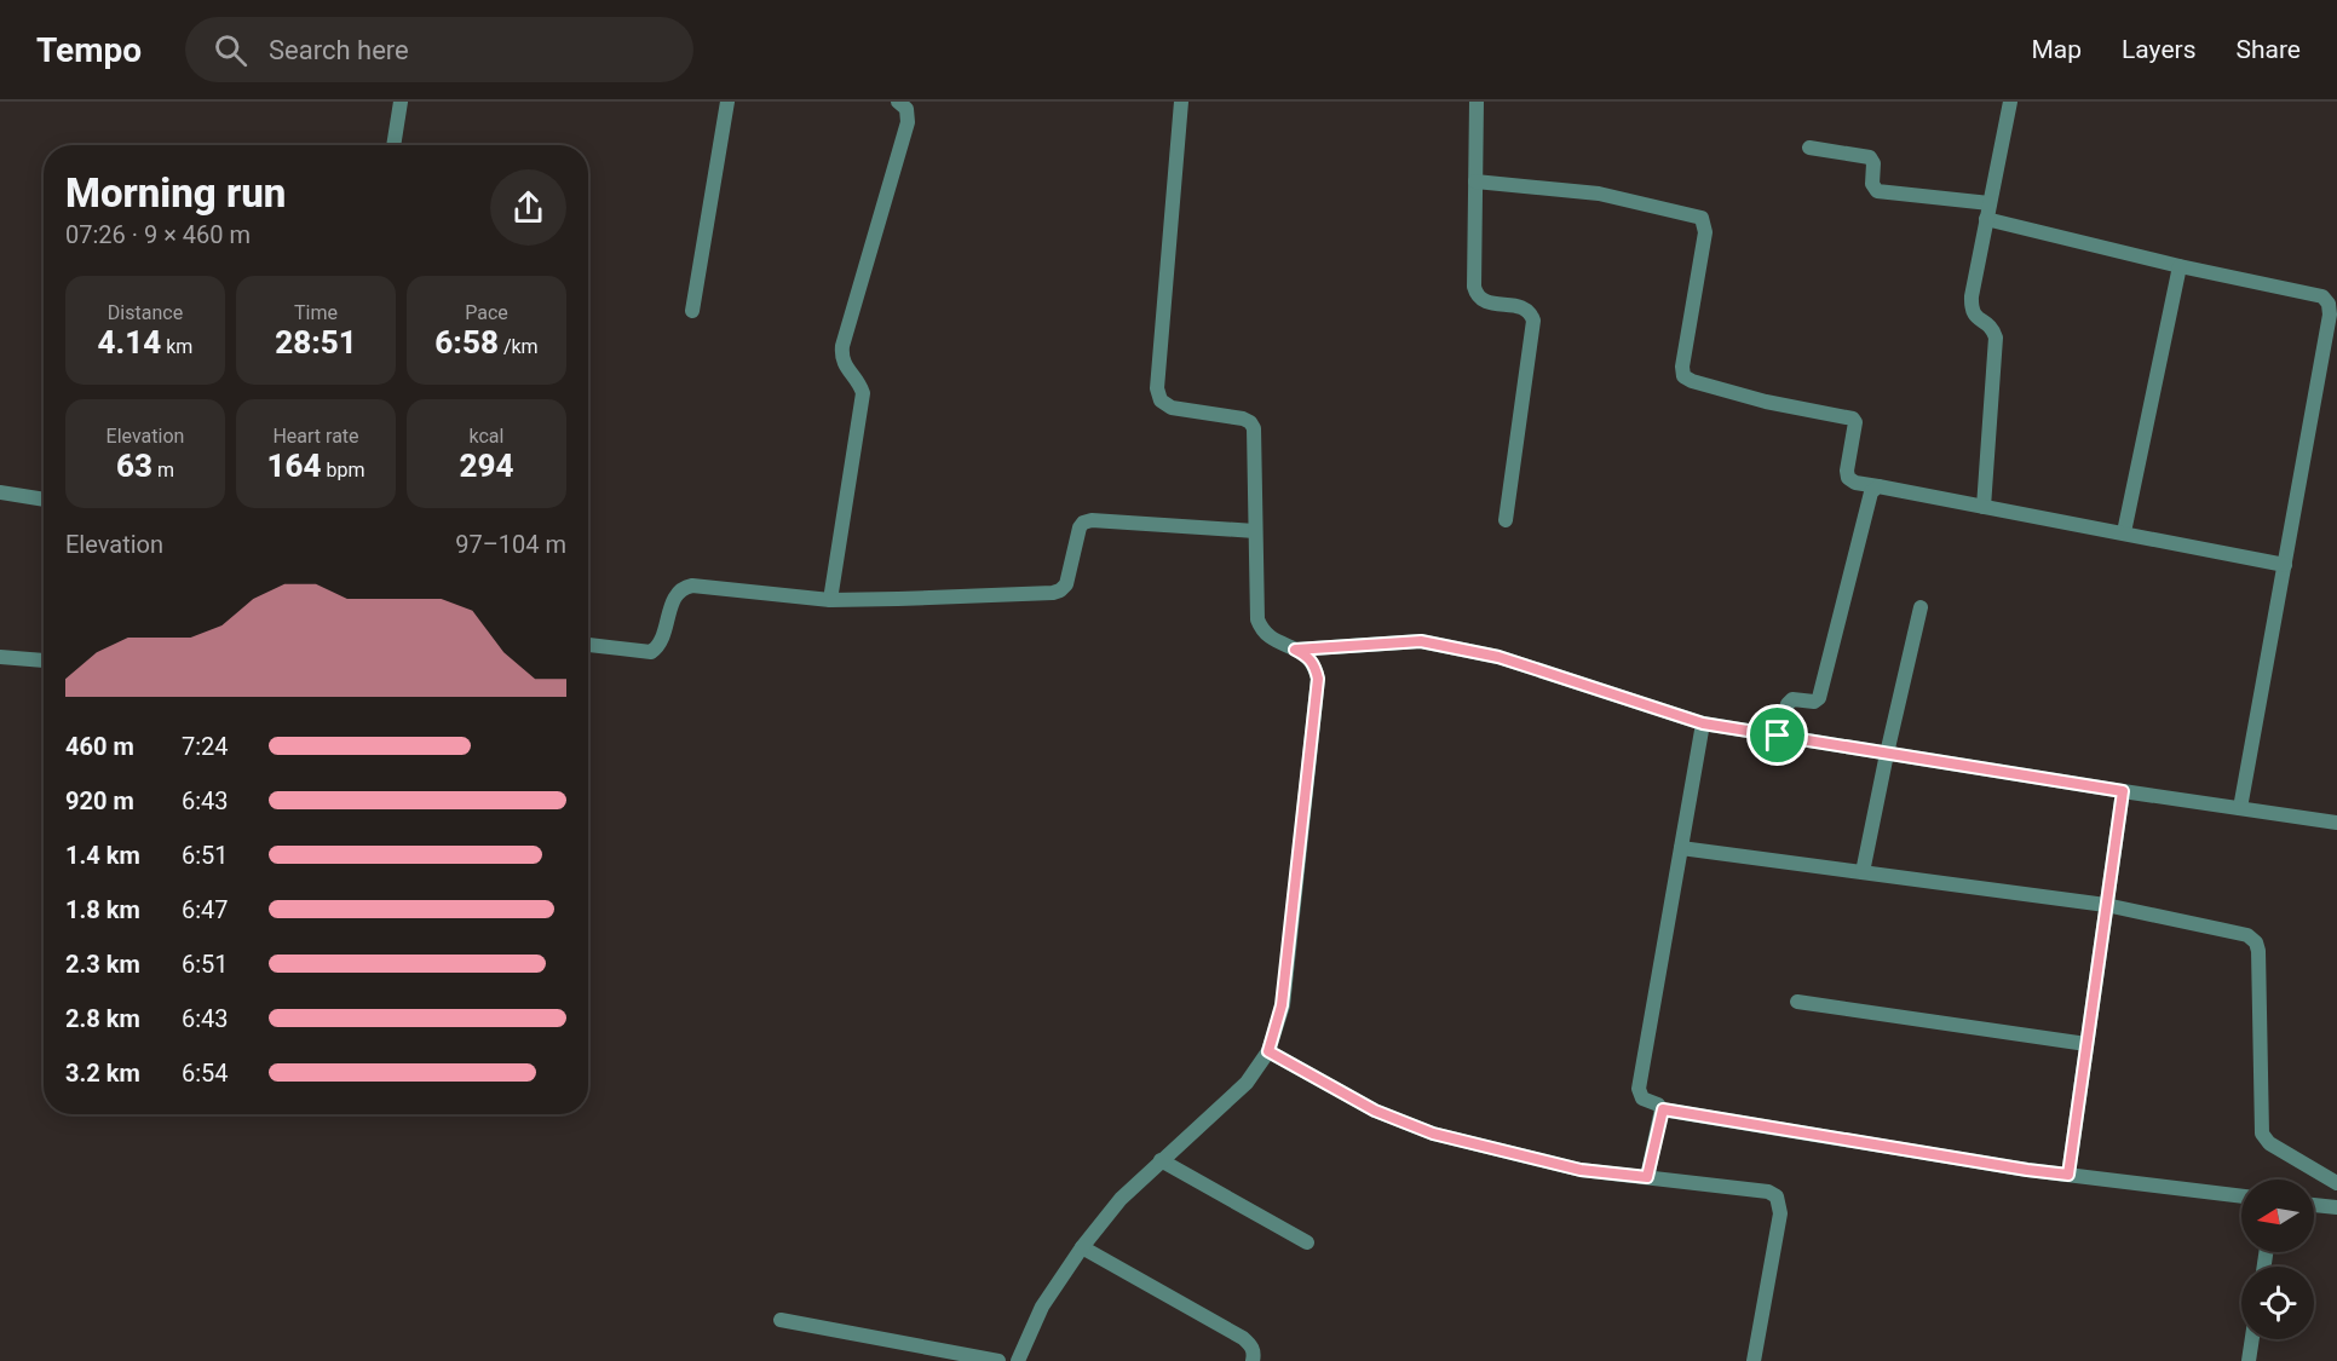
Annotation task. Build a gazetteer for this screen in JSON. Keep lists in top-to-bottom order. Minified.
{"north":"left","page":{"header":"Tempo","search":"Search here","nav":["Map","Layers","Share"],"heading":["Morning run","07:26 · 9 × 460 m"],"stats":[["Distance","4.14 km"],["Time","28:51"],["Pace","6:58 /km"],["Elevation","63 m"],["Heart rate","164 bpm"],["kcal","294"]],"chart":["Elevation","97–104 m"],"list":[{"name":"460 m","note":"7:24"},{"name":"920 m","note":"6:43"},{"name":"1.4 km","note":"6:51"},{"name":"1.8 km","note":"6:47"},{"name":"2.3 km","note":"6:51"},{"name":"2.8 km","note":"6:43"},{"name":"3.2 km","note":"6:54"}]}}
